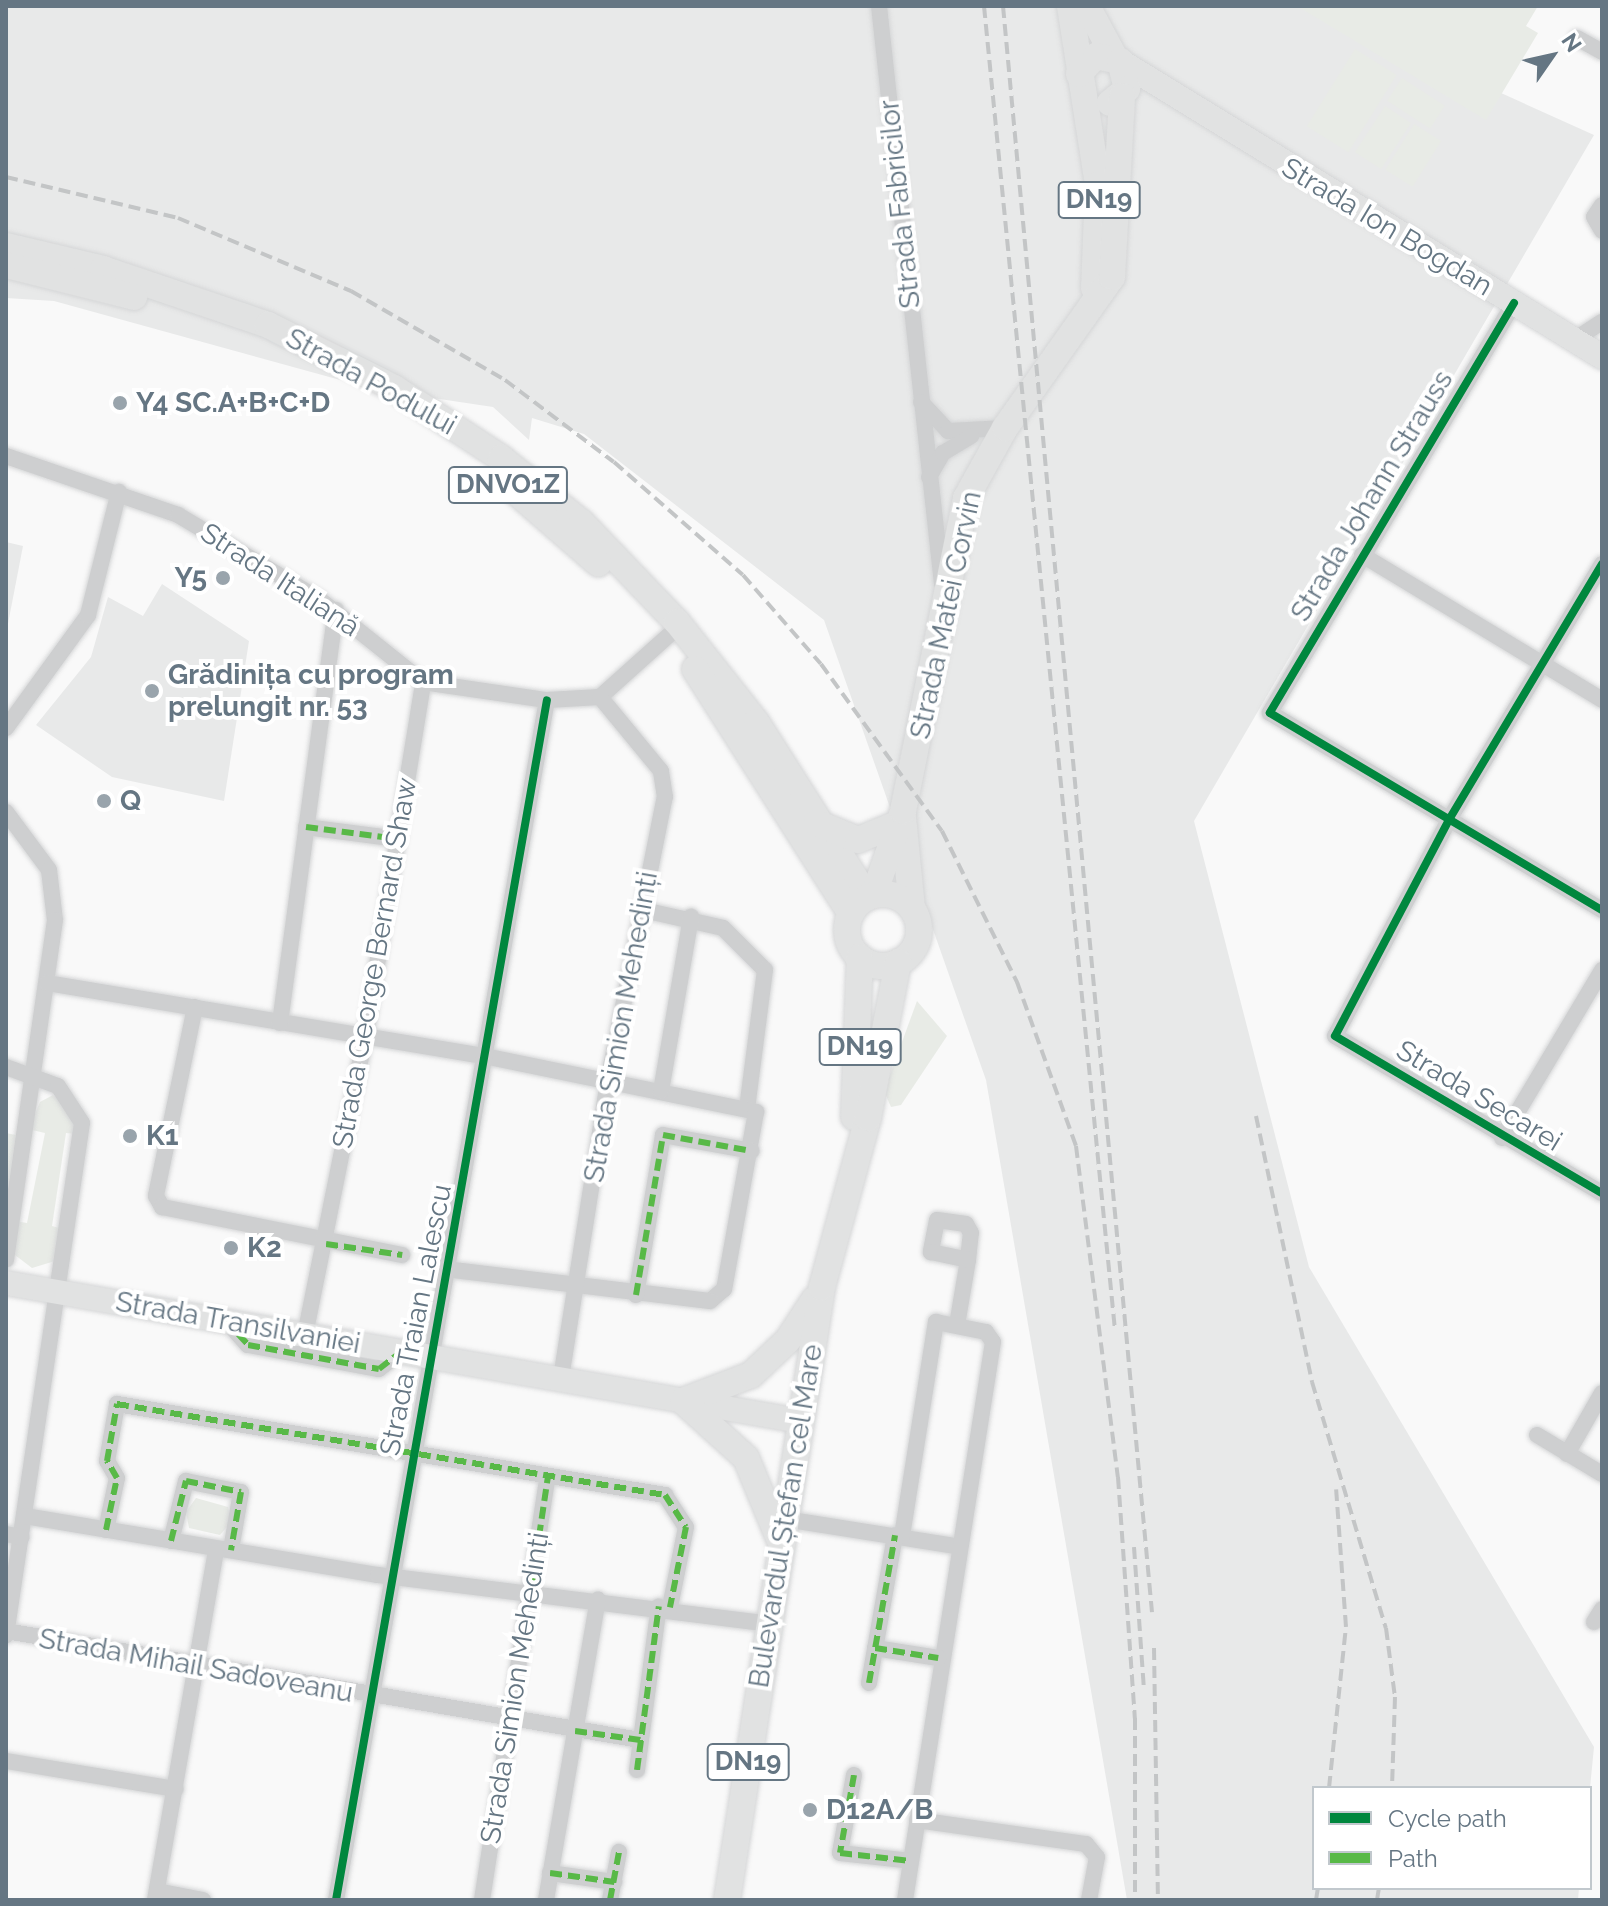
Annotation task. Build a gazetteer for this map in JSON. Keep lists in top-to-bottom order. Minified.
{"streets":{"main road":["DN19","Strada Ion Bogdan","Strada Podului","DNVO1Z","Strada Matei Corvin","Strada Transilvaniei","Bulevardul Ștefan cel Mare"],"street":["Strada Fabricilor","Strada Johann Strauss","Strada Italiană","Strada George Bernard Shaw","Strada Simion Mehedinți","Strada Secarei","Strada Traian Lalescu","Strada Mihail Sadoveanu"]},"crossings":[["DN19","Strada Ion Bogdan"],["DN19","Strada Podului"],["DN19","Strada Matei Corvin"],["DN19","Bulevardul Ștefan cel Mare"],["Strada Fabricilor","Strada Matei Corvin"],["Strada Ion Bogdan","Strada Johann Strauss"],["Strada Ion Bogdan","Strada Matei Corvin"],["Strada Podului","Bulevardul Ștefan cel Mare"],["Strada Johann Strauss","Strada Secarei"],["Strada Italiană","Strada George Bernard Shaw"],["Strada George Bernard Shaw","Strada Transilvaniei"],["Strada Simion Mehedinți","Strada Transilvaniei"],["Strada Simion Mehedinți","Strada Mihail Sadoveanu"],["Strada Traian Lalescu","Strada Transilvaniei"],["Strada Traian Lalescu","Strada Mihail Sadoveanu"],["Strada Transilvaniei","Bulevardul Ștefan cel Mare"]],"places":["Y4 SC.A+B+C+D","Y5","Grădinița cu program prelungit nr. 53","Q","K1","K2","D12A/B"],"legend":["Cycle path","Path"],"north":"top right"}
